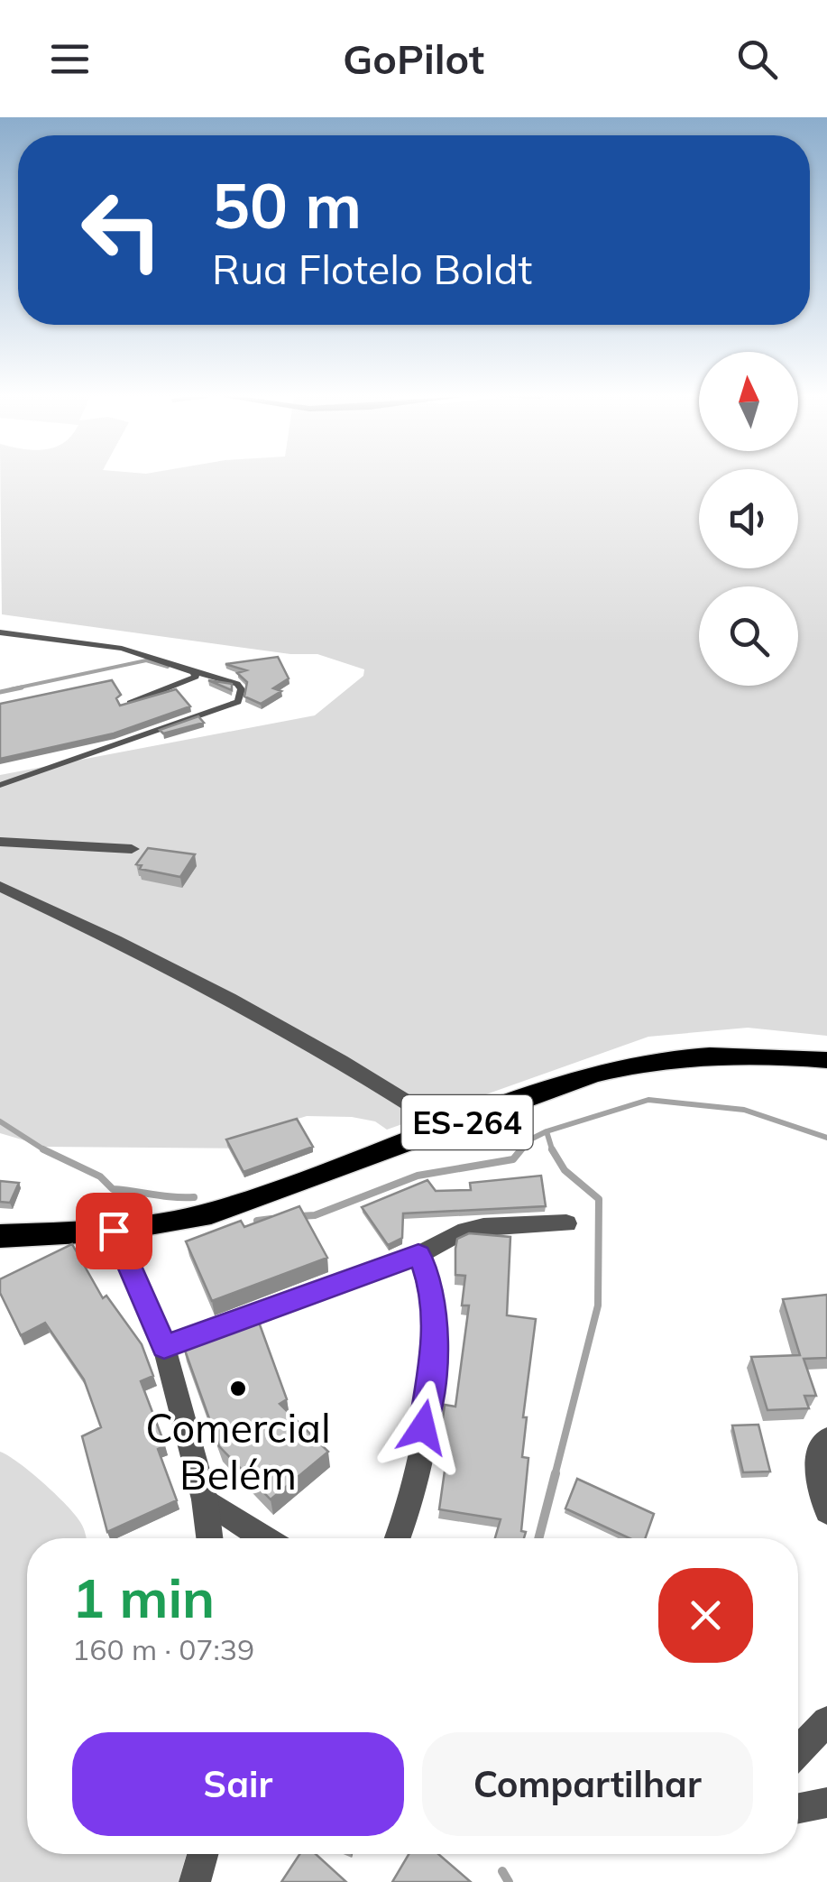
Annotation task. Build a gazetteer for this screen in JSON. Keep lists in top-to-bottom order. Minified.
{"streets":{"main road":["ES-264"]},"places":["Comercial Belém"],"north":"top","page":{"header":"GoPilot","turn":["50 m","Rua Flotelo Boldt"],"heading":["1 min","160 m · 07:39"],"buttons":["Sair","Compartilhar"]}}
